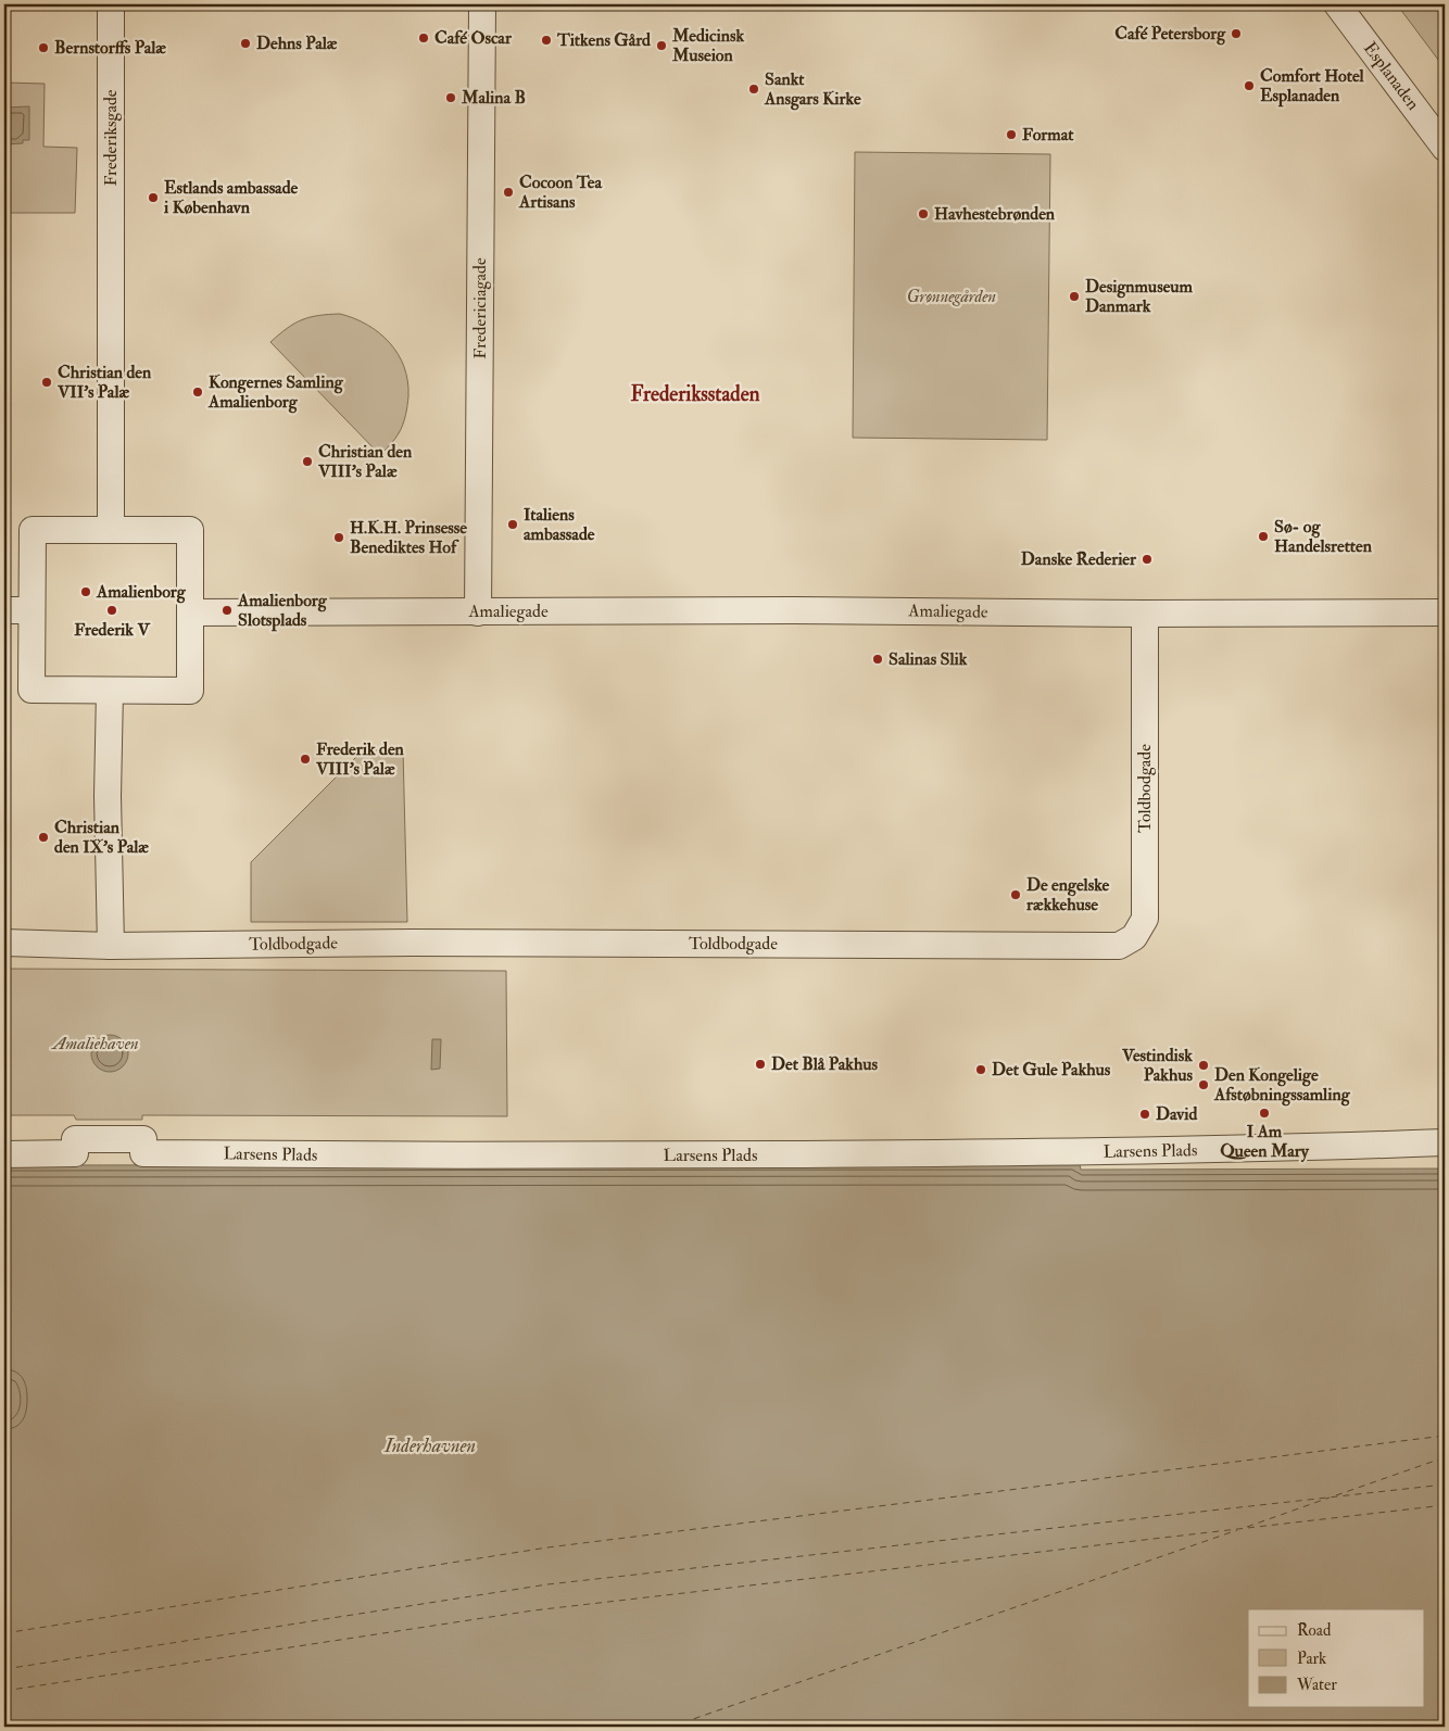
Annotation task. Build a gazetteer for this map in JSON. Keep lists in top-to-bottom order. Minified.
{"streets":{"street":["Esplanaden","Frederiksgade","Fredericiagade","Amaliegade","Toldbodgade","Larsens Plads"]},"crossings":[["Fredericiagade","Amaliegade"],["Amaliegade","Toldbodgade"]],"districts":["Frederiksstaden"],"water":["Inderhavnen"],"parks":["Grønnegården","Amaliehaven"],"places":["Café Petersborg","Café Oscar","Titkens Gård","Dehns Palæ","Medicinsk Museion","Bernstorffs Palæ","Comfort Hotel Esplanaden","Sankt Ansgars Kirke","Malina B","Format","Cocoon Tea Artisans","Estlands ambassade i København","Havhestebrønden","Designmuseum Danmark","Christian den VII's Palæ","Kongernes Samling Amalienborg","Christian den VIII's Palæ","Italiens ambassade","Sø- og Handelsretten","H.K.H. Prinsesse Benediktes Hof","Danske Rederier","Amalienborg","Frederik V","Amalienborg Slotsplads","Salinas Slik","Frederik den VIII's Palæ","Christian den IX's Palæ","De engelske rækkehuse","Det Blå Pakhus","Vestindisk Pakhus","Det Gule Pakhus","Den Kongelige Afstøbningssamling","I Am Queen Mary","David"],"legend":["Road","Park","Water"]}
